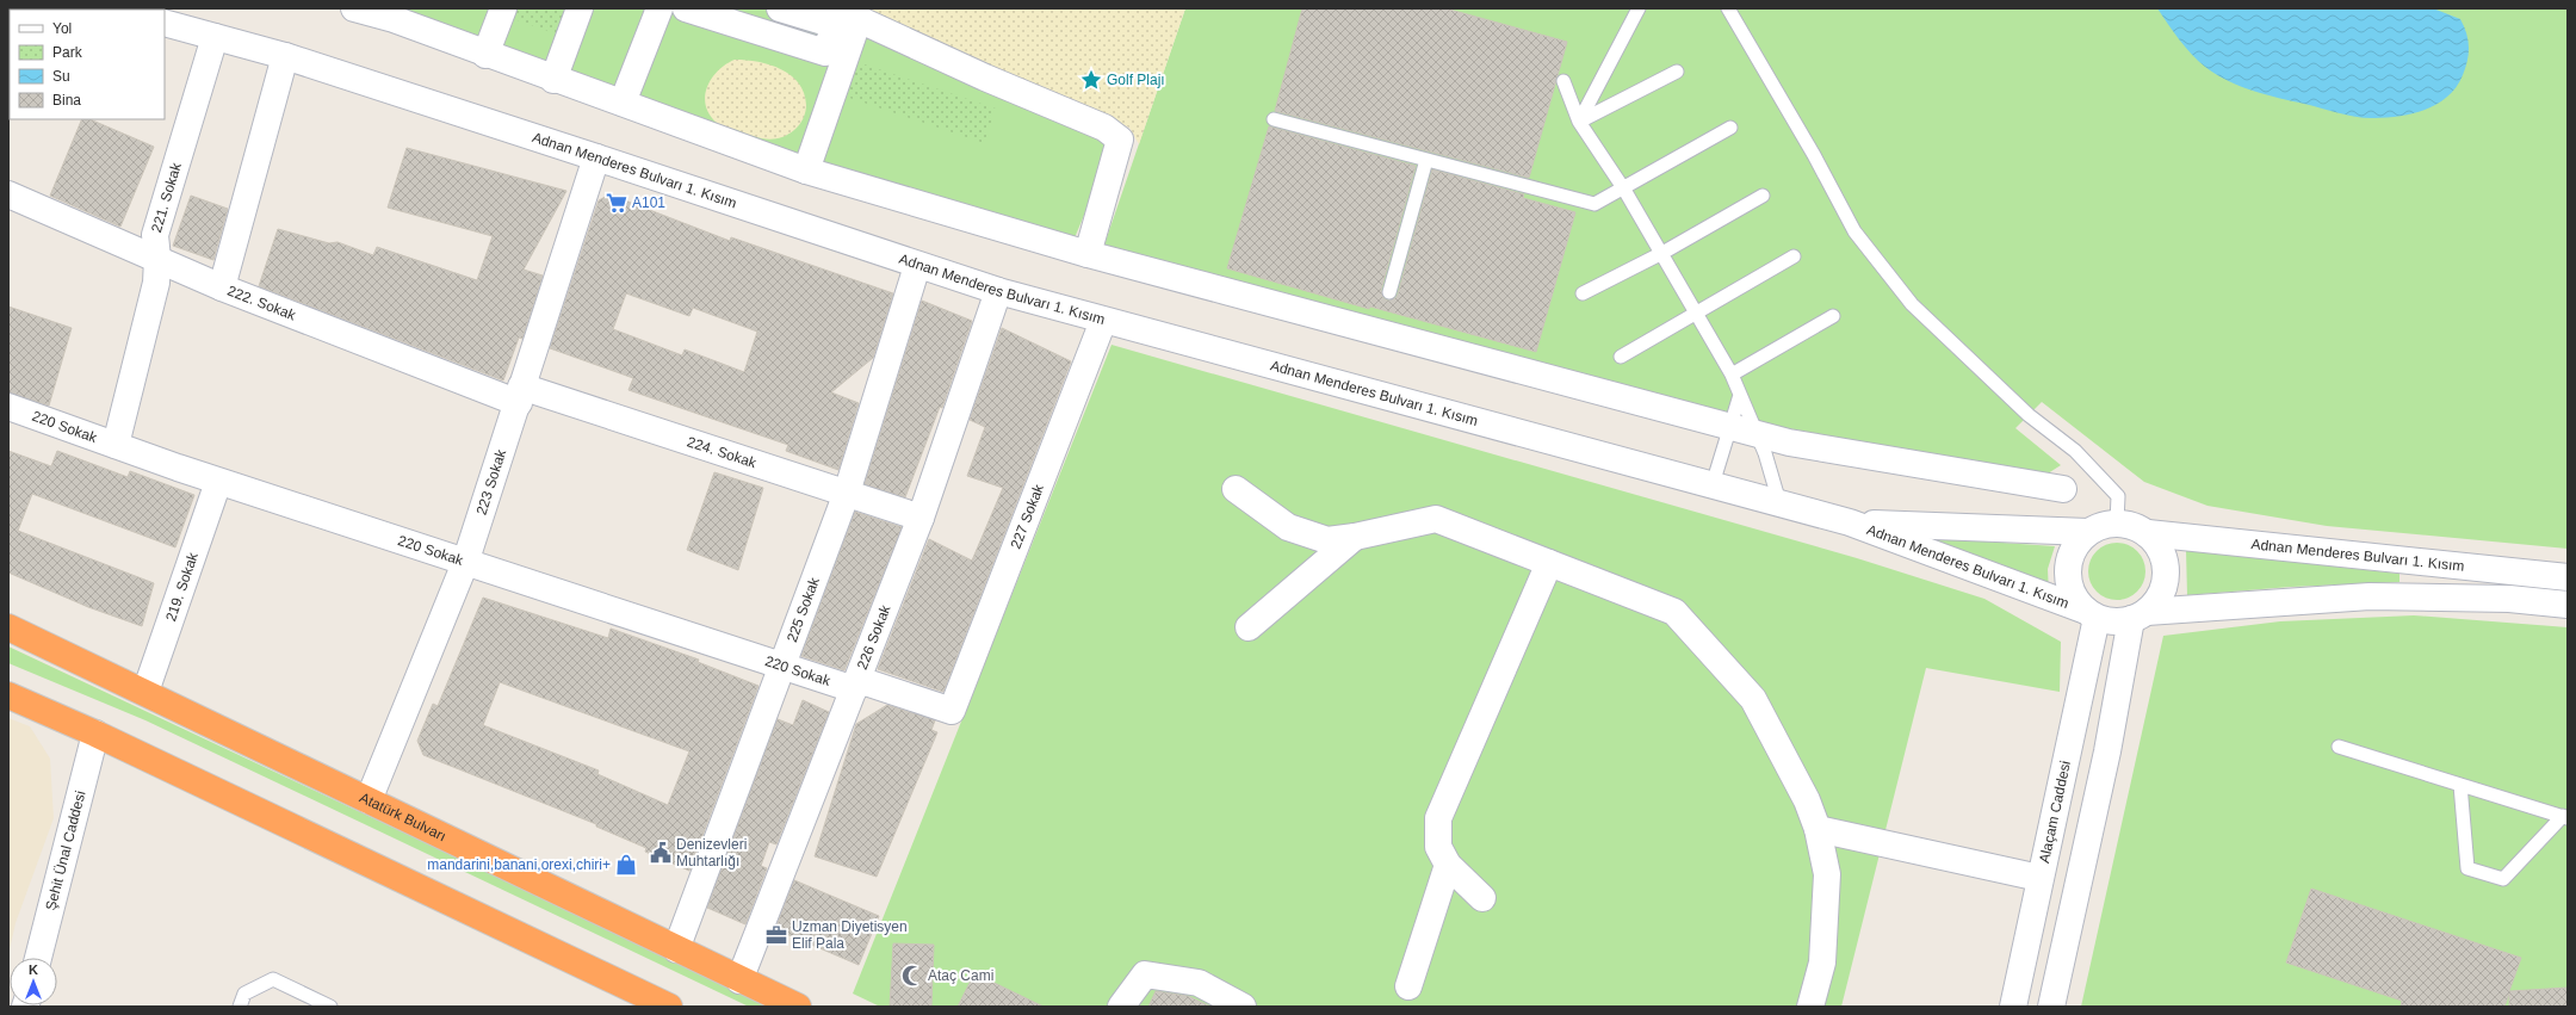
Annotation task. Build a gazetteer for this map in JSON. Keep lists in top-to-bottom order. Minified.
{"streets":{"highway":["Atatürk Bulvarı"],"street":["Adnan Menderes Bulvarı 1. Kısım","221. Sokak","222. Sokak","220 Sokak","224. Sokak","223 Sokak","227 Sokak","219. Sokak","225 Sokak","226 Sokak","Alaçam Caddesi","Şehit Ünal Caddesi"]},"crossings":[["Adnan Menderes Bulvarı 1. Kısım","221. Sokak"],["Adnan Menderes Bulvarı 1. Kısım","223 Sokak"],["Adnan Menderes Bulvarı 1. Kısım","227 Sokak"],["Adnan Menderes Bulvarı 1. Kısım","225 Sokak"],["Adnan Menderes Bulvarı 1. Kısım","226 Sokak"],["Adnan Menderes Bulvarı 1. Kısım","Alaçam Caddesi"],["221. Sokak","222. Sokak"],["221. Sokak","220 Sokak"],["222. Sokak","224. Sokak"],["222. Sokak","223 Sokak"],["220 Sokak","223 Sokak"],["220 Sokak","227 Sokak"],["220 Sokak","219. Sokak"],["220 Sokak","225 Sokak"],["220 Sokak","226 Sokak"],["224. Sokak","223 Sokak"],["224. Sokak","225 Sokak"],["224. Sokak","226 Sokak"],["223 Sokak","Atatürk Bulvarı"],["219. Sokak","Atatürk Bulvarı"],["225 Sokak","Atatürk Bulvarı"],["226 Sokak","Atatürk Bulvarı"]],"places":{"place":["Golf Plajı"],"supermarket":["A101"],"public building":["Denizevleri Muhtarlığı"],"shop":["mandarini,banani,orexi,chiri+"],"office":["Uzman Diyetisyen Elif Pala"],"mosque":["Ataç Cami"]},"legend":["Yol","Park","Su","Bina"],"north":"top"}
